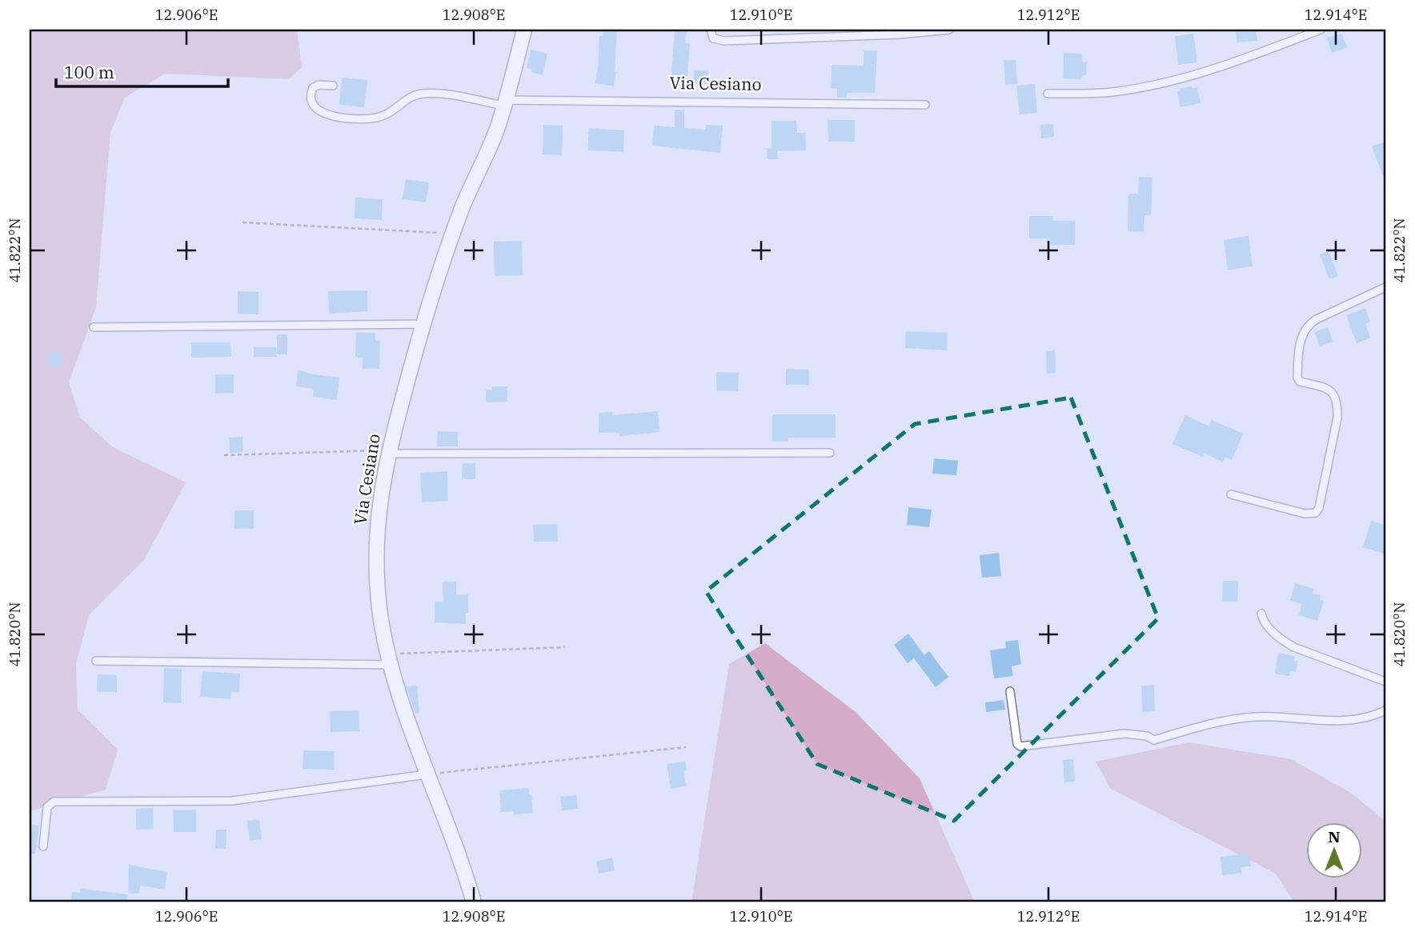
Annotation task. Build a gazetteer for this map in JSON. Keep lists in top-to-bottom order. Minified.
{"streets":{"street":["Via Cesiano"]},"scale_bar":"100 m","north":"top","coordinates":["12.906°E","12.908°E","12.910°E","12.912°E","12.914°E","41.822°N","41.820°N"]}
